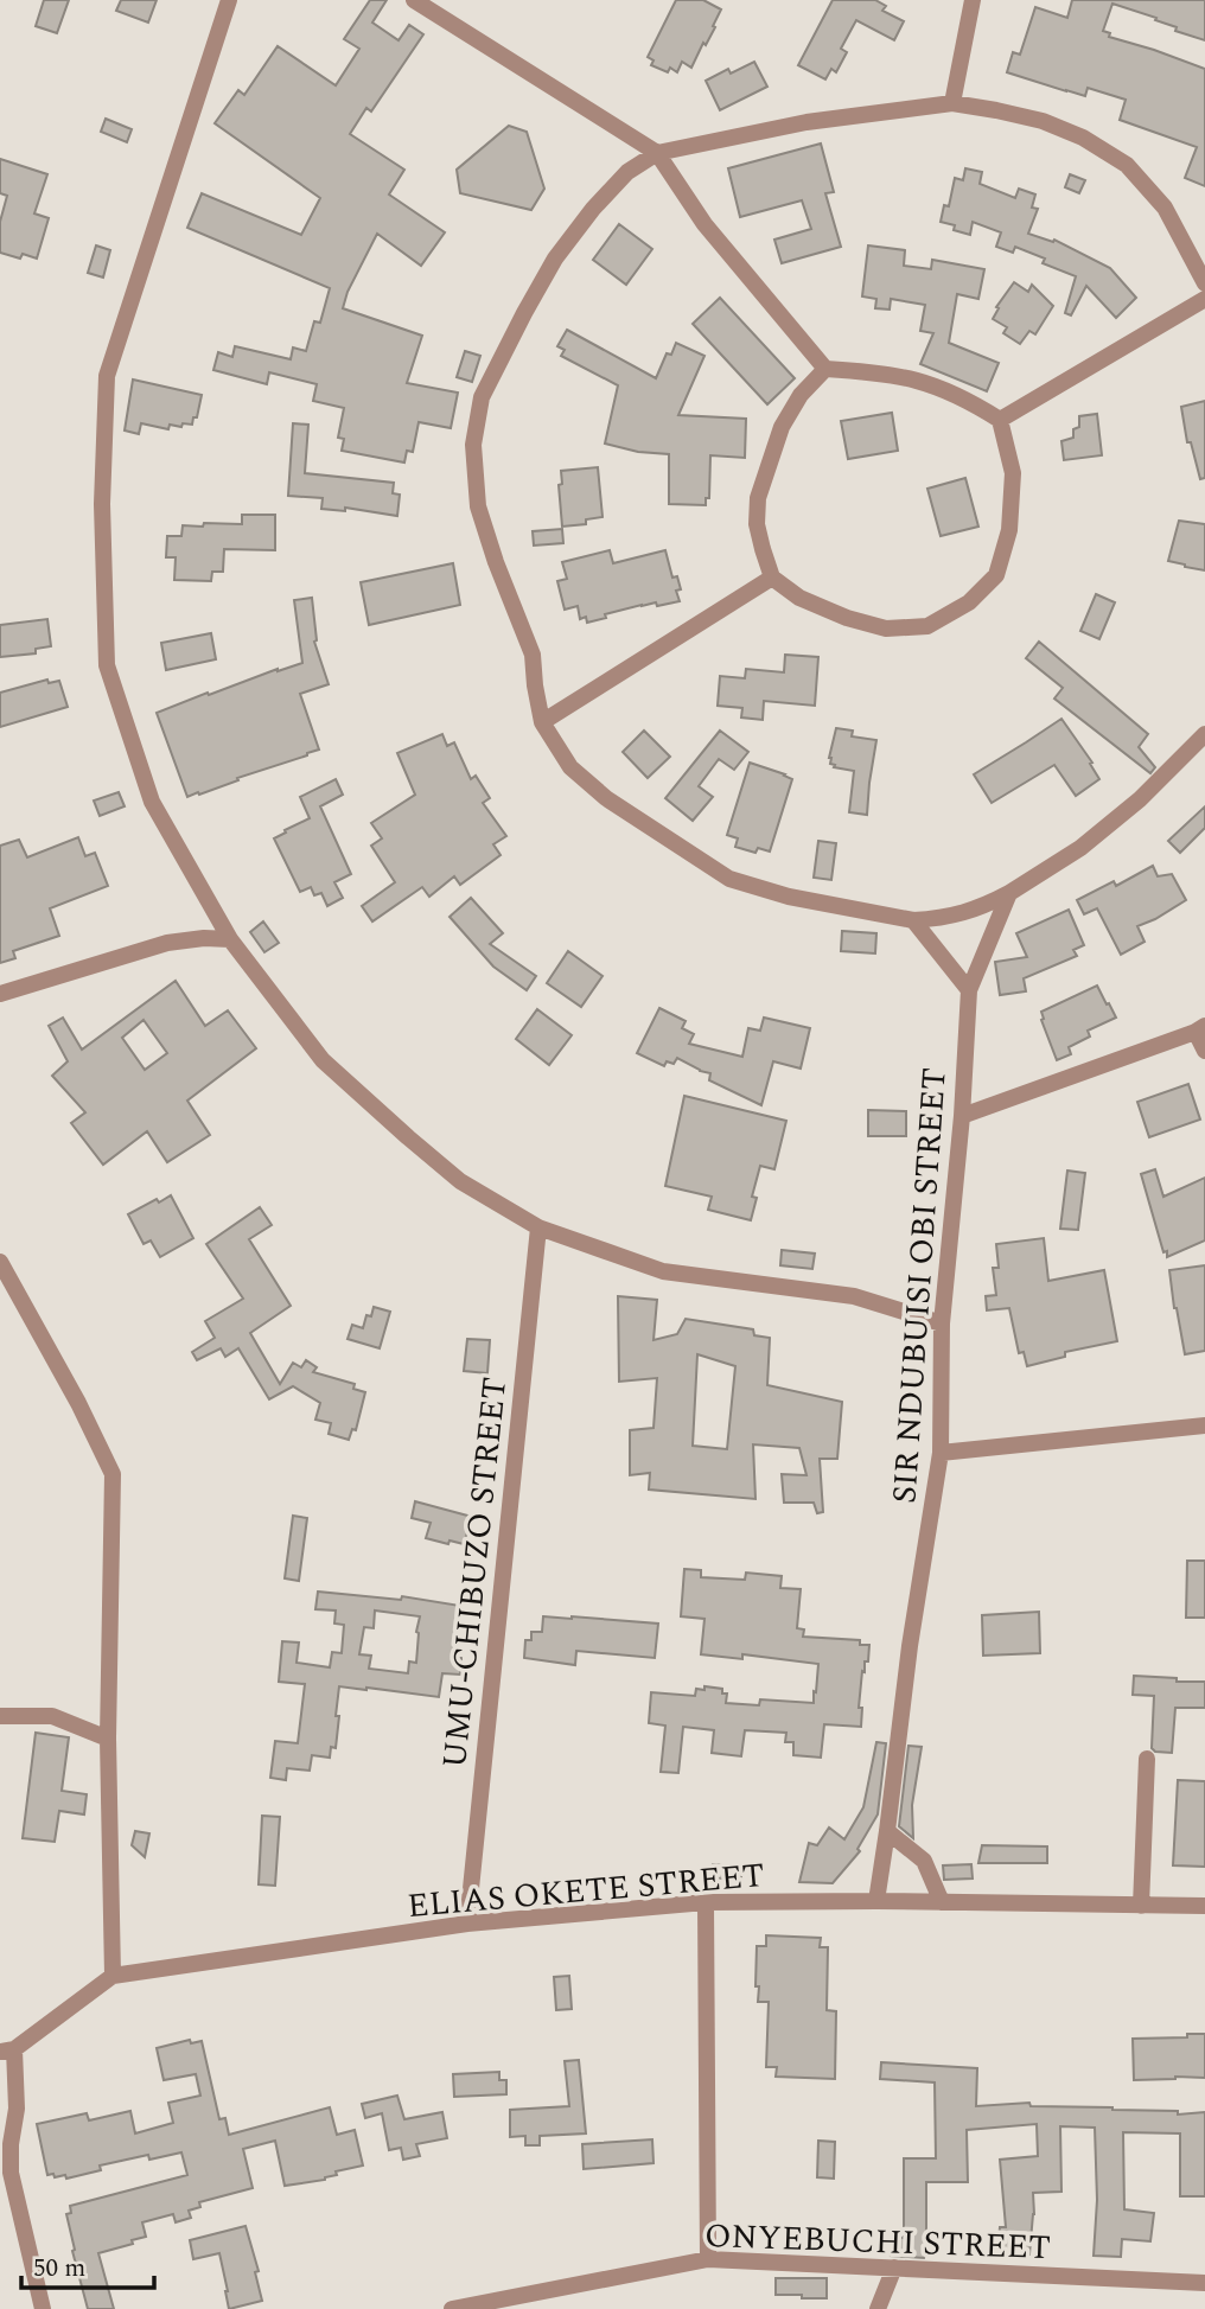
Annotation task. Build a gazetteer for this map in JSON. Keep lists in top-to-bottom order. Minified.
{"streets":{"street":["SIR NDUBUISI OBI STREET","UMU-CHIBUZO STREET","ELIAS OKETE STREET","ONYEBUCHI STREET"]},"crossings":[["SIR NDUBUISI OBI STREET","ELIAS OKETE STREET"],["UMU-CHIBUZO STREET","ELIAS OKETE STREET"]],"scale_bar":"50 m"}
